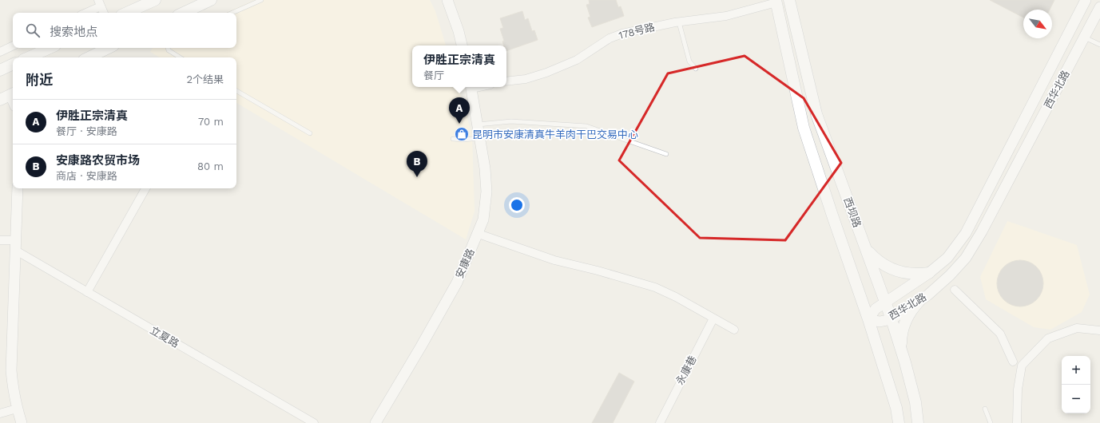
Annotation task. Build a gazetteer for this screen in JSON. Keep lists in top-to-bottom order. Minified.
{"streets":{"main road":["西坝路"],"street":["178号路","西华北路","安康路","立夏路","永康巷"]},"crossings":[["178号路","西坝路"],["西华北路","西坝路"]],"places":{"shop":["昆明市安康清真牛羊肉干巴交易中心"]},"north":"bottom right","page":{"search":"搜索地点","popup":["伊胜正宗清真","餐厅"],"heading":["附近","2个结果"],"pins":["A","B"],"list":[{"mark":"A","name":"伊胜正宗清真","note":"餐厅 · 安康路","value":"70 m"},{"mark":"B","name":"安康路农贸市场","note":"商店 · 安康路","value":"80 m"}],"map_buttons":["+","−"]}}
